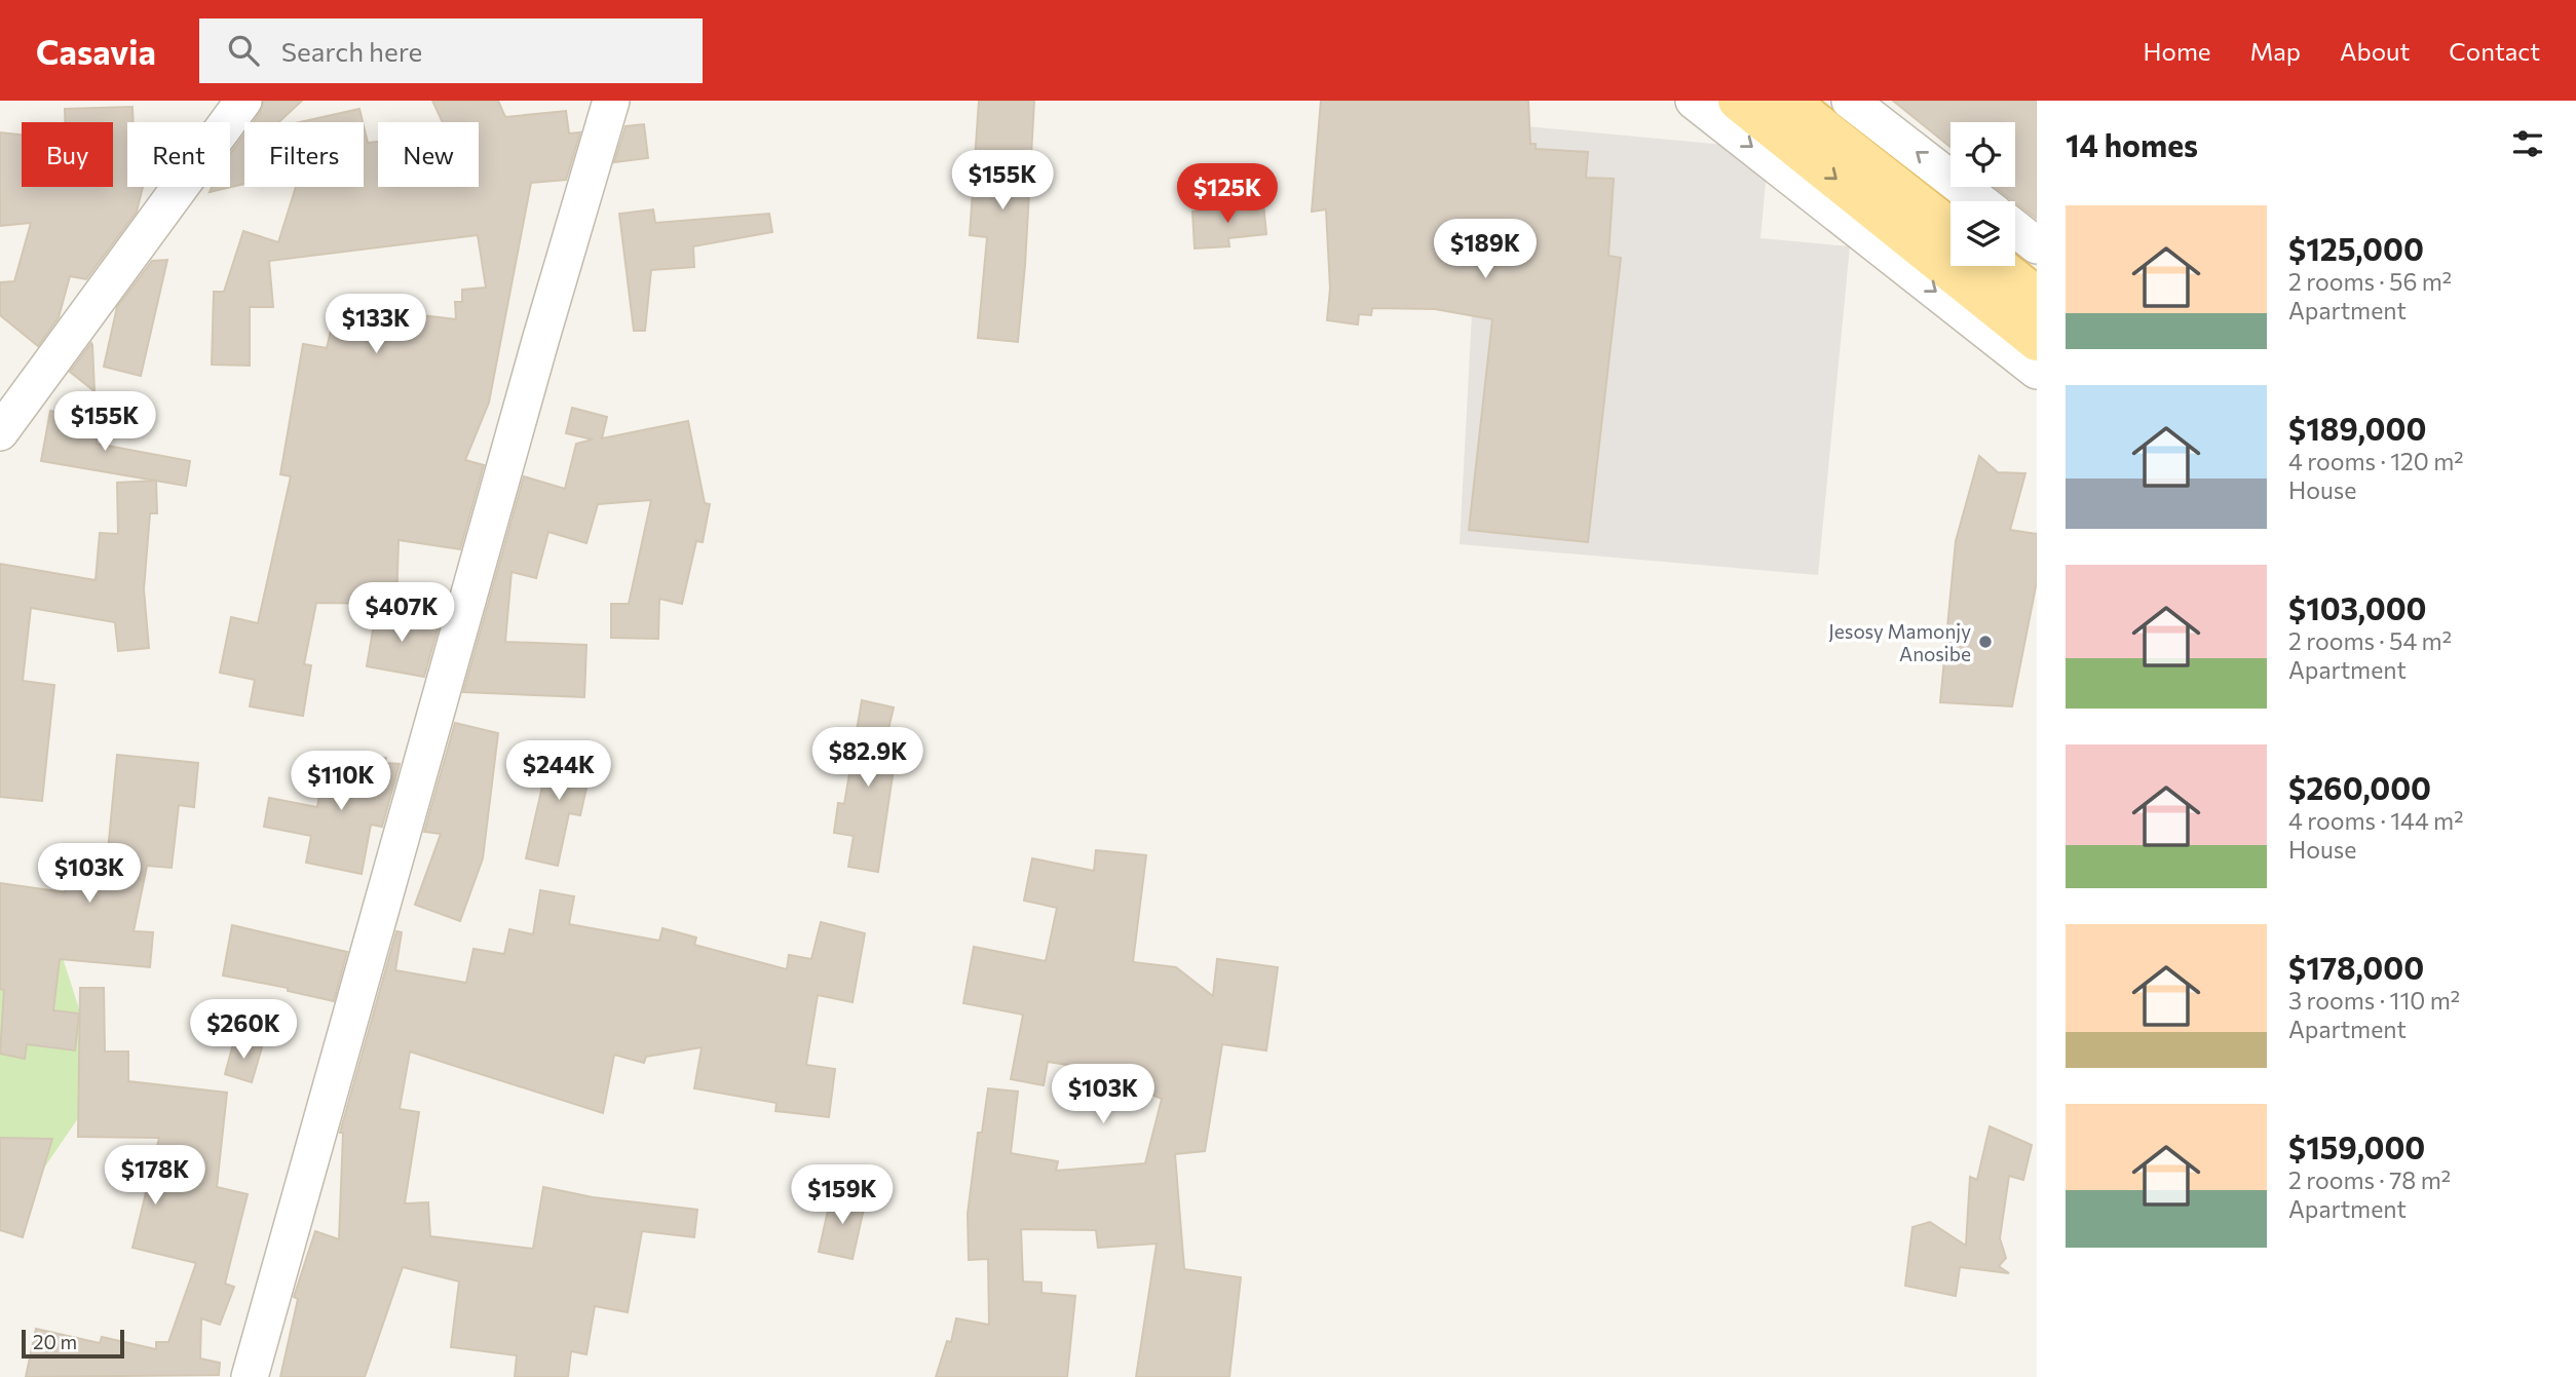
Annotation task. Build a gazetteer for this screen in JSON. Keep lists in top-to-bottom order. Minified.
{"places":["Jesosy Mamonjy Anosibe"],"scale_bar":"20 m","page":{"header":"Casavia","search":"Search here","nav":["Home","Map","About","Contact"],"heading":"14 homes","chip":["Buy","Rent","Filters","New"],"price":["$155K","$125K","$189K","$133K","$155K","$407K","$82.9K","$244K","$110K","$103K","$260K","$103K","$178K","$159K"],"list":[{"name":"$125,000","note":"2 rooms · 56 m² · Apartment"},{"name":"$189,000","note":"4 rooms · 120 m² · House"},{"name":"$103,000","note":"2 rooms · 54 m² · Apartment"},{"name":"$260,000","note":"4 rooms · 144 m² · House"},{"name":"$178,000","note":"3 rooms · 110 m² · Apartment"},{"name":"$159,000","note":"2 rooms · 78 m² · Apartment"}],"scale":"20 m"}}
